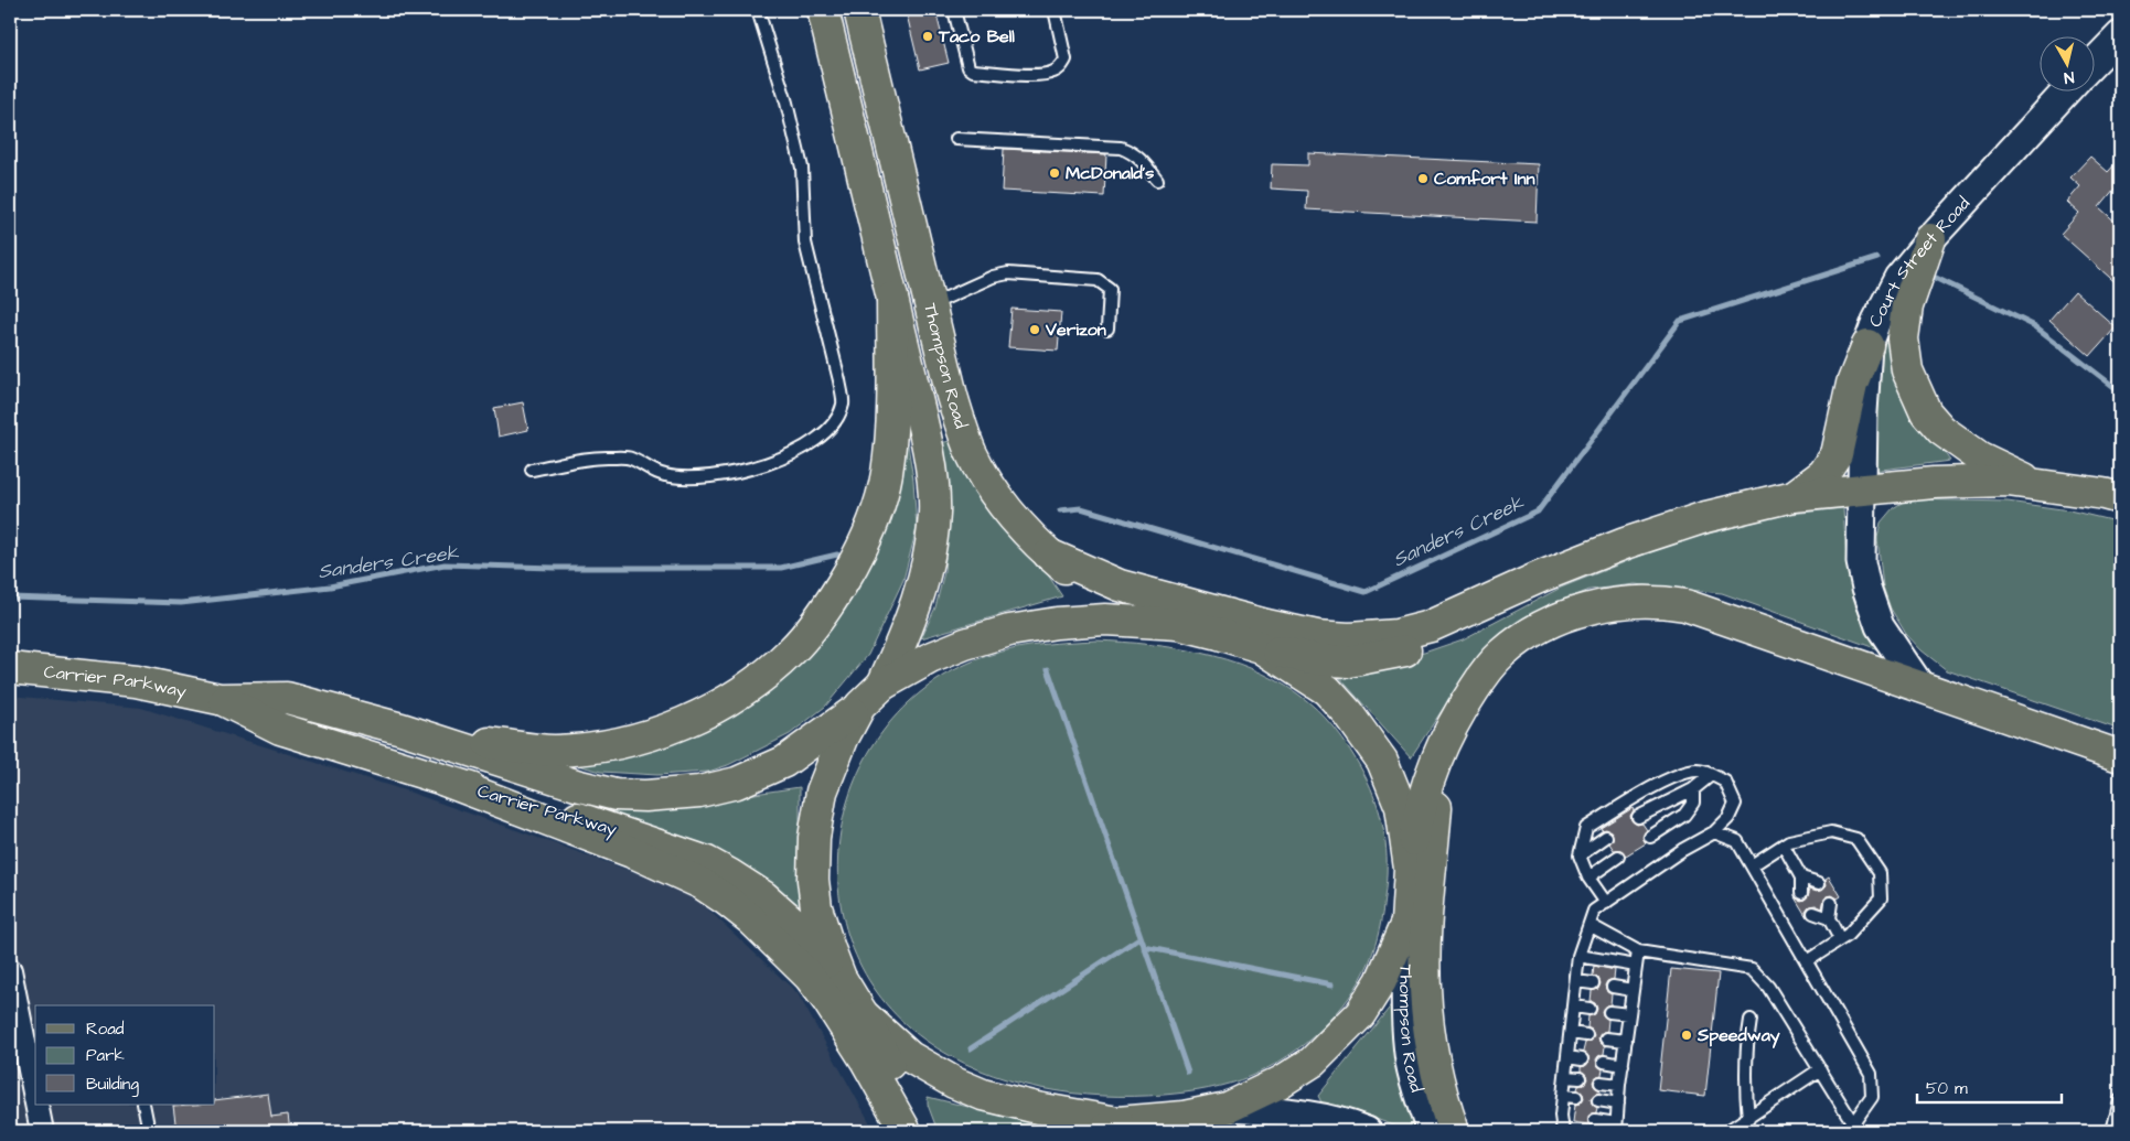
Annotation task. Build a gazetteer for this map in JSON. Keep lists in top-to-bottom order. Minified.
{"streets":{"main road":["Thompson Road","Carrier Parkway"],"street":["Court Street Road"]},"water":["Sanders Creek"],"places":["Taco Bell","McDonald's","Comfort Inn","Verizon","Speedway"],"legend":["Road","Park","Building"],"scale_bar":"50 m","north":"bottom"}
